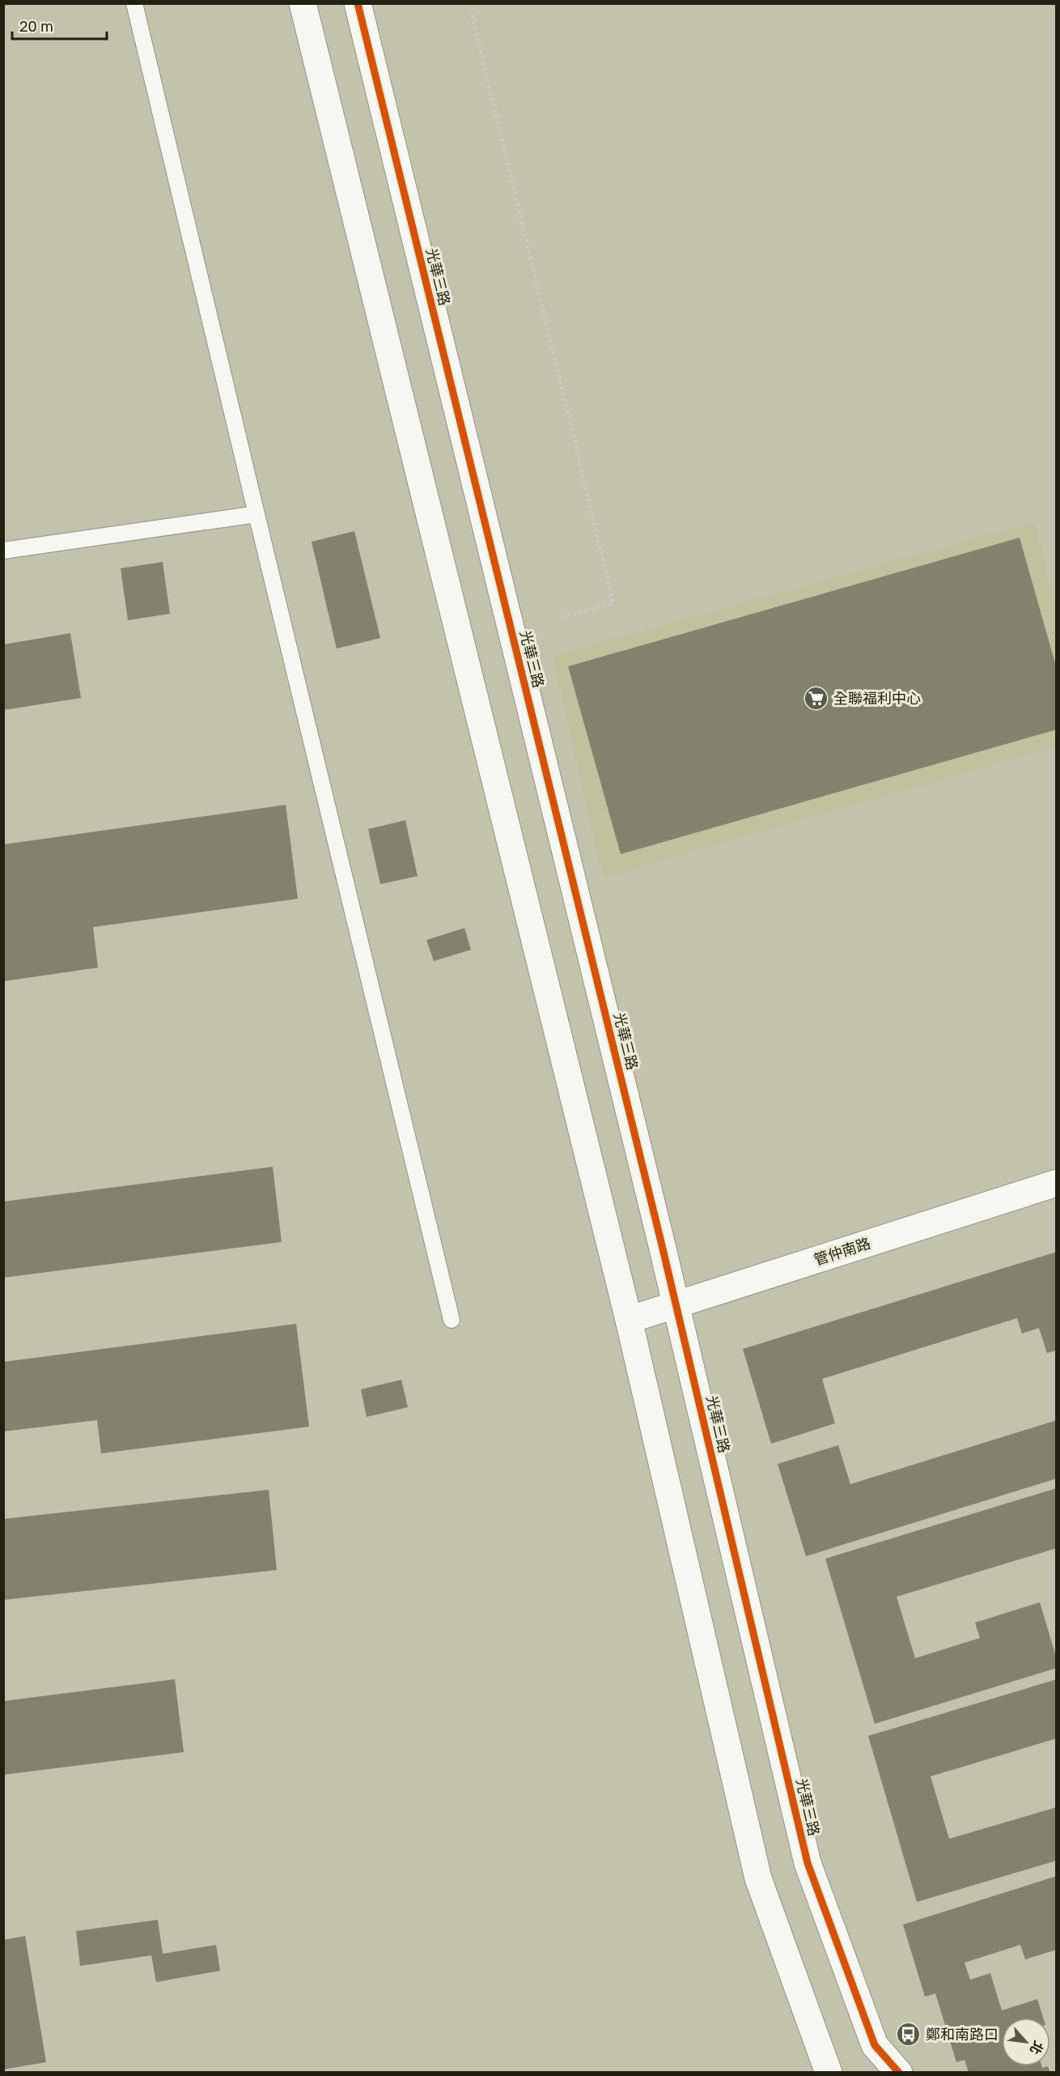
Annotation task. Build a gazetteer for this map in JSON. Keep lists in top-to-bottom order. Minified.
{"streets":{"street":["光華三路","管仲南路"]},"crossings":[["光華三路","管仲南路"]],"places":{"supermarket":["全聯福利中心"],"bus stop":["鄭和南路口"]},"scale_bar":"20 m","north":"bottom right"}
